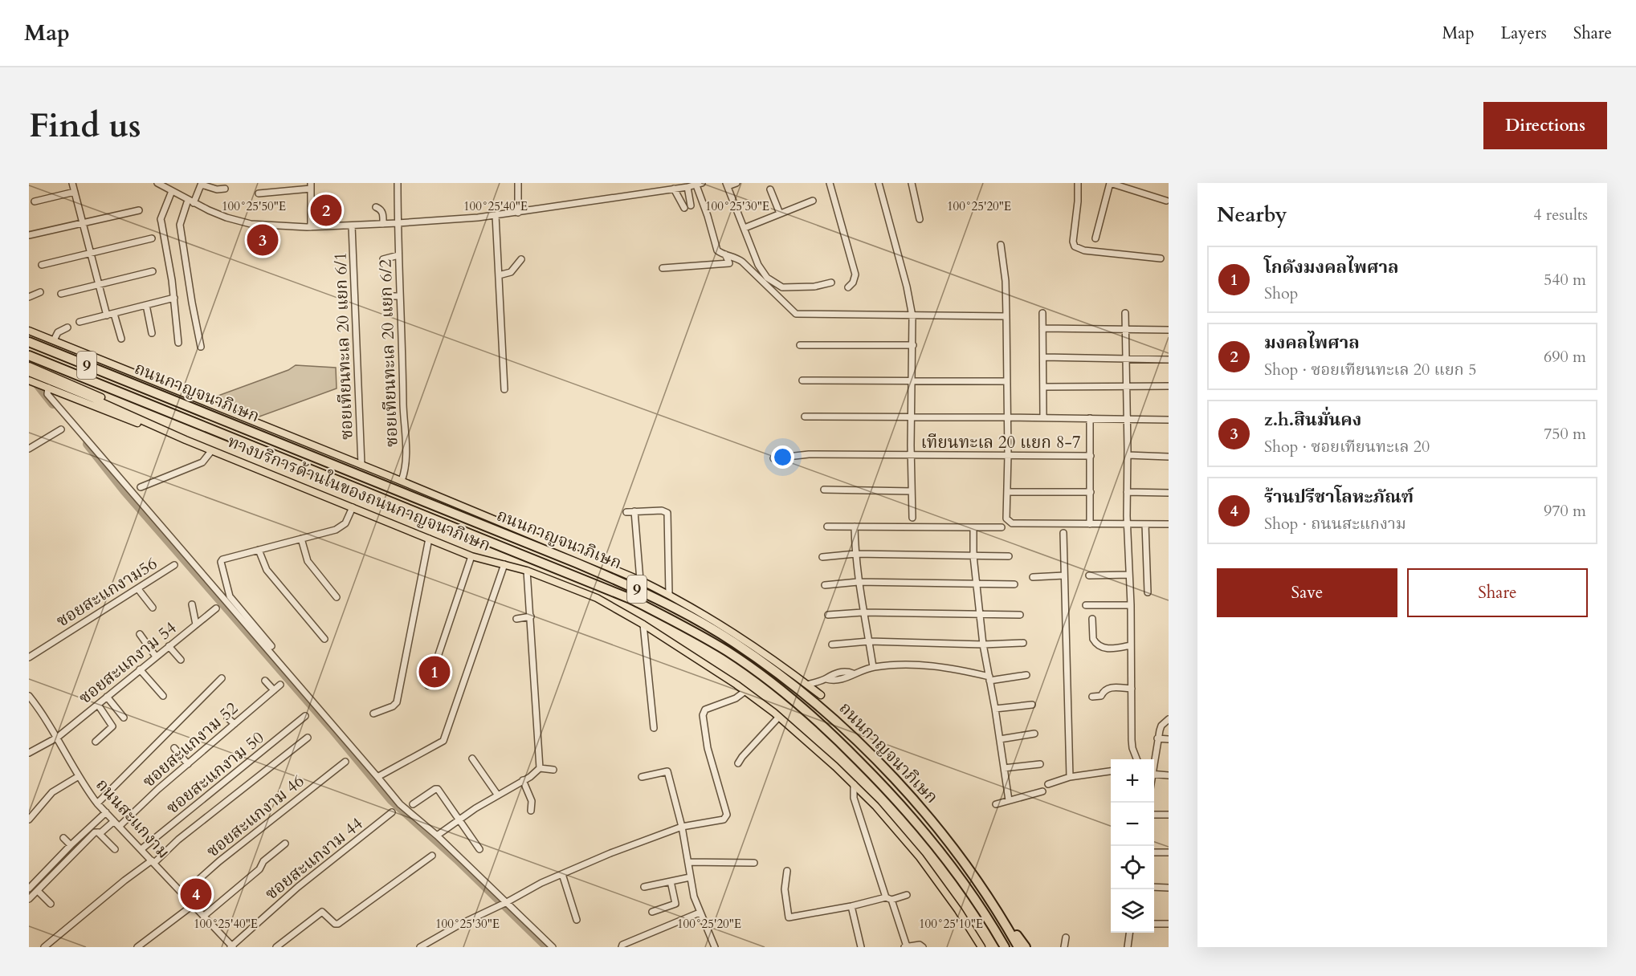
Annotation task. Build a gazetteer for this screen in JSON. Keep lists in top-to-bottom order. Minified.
{"streets":{"highway":["9","ถนนกาญจนาภิเษก"],"main road":["ทางบริการด้านในของถนนกาญจนาภิเษก"],"street":["ซอยเทียนทะเล 20 แยก 6/1","ซอยเทียนทะเล 20 แยก 6/2","เทียนทะเล 20 แยก 8-7","ซอยสะแกงาม56","ซอยสะแกงาม 54","ซอยสะแกงาม 52","ซอยสะแกงาม 50","ซอยสะแกงาม 46","ถนนสะแกงาม","ซอยสะแกงาม 44"]},"crossings":[["ซอยสะแกงาม 54","ถนนสะแกงาม"],["ซอยสะแกงาม 52","ถนนสะแกงาม"],["ซอยสะแกงาม 50","ถนนสะแกงาม"],["ซอยสะแกงาม 46","ถนนสะแกงาม"],["ถนนสะแกงาม","ซอยสะแกงาม 44"]],"page":{"header":"Map","nav":["Map","Layers","Share"],"buttons":["Directions",["Save","Share"]],"title":"Find us","heading":["Nearby","4 results"],"pins":["2","3","1","4"],"list":[{"mark":"1","name":"โกดังมงคลไพศาล","note":"Shop","value":"540 m"},{"mark":"2","name":"มงคลไพศาล","note":"Shop · ซอยเทียนทะเล 20 แยก 5","value":"690 m"},{"mark":"3","name":"z.h.สินมั่นคง","note":"Shop · ซอยเทียนทะเล 20","value":"750 m"},{"mark":"4","name":"ร้านปรีชาโลหะภัณฑ์","note":"Shop · ถนนสะแกงาม","value":"970 m"}],"map_buttons":["+","−"]},"coordinates":["100°25'50\"E","100°25'40\"E","100°25'30\"E","100°25'20\"E","100°25'10\"E"]}
